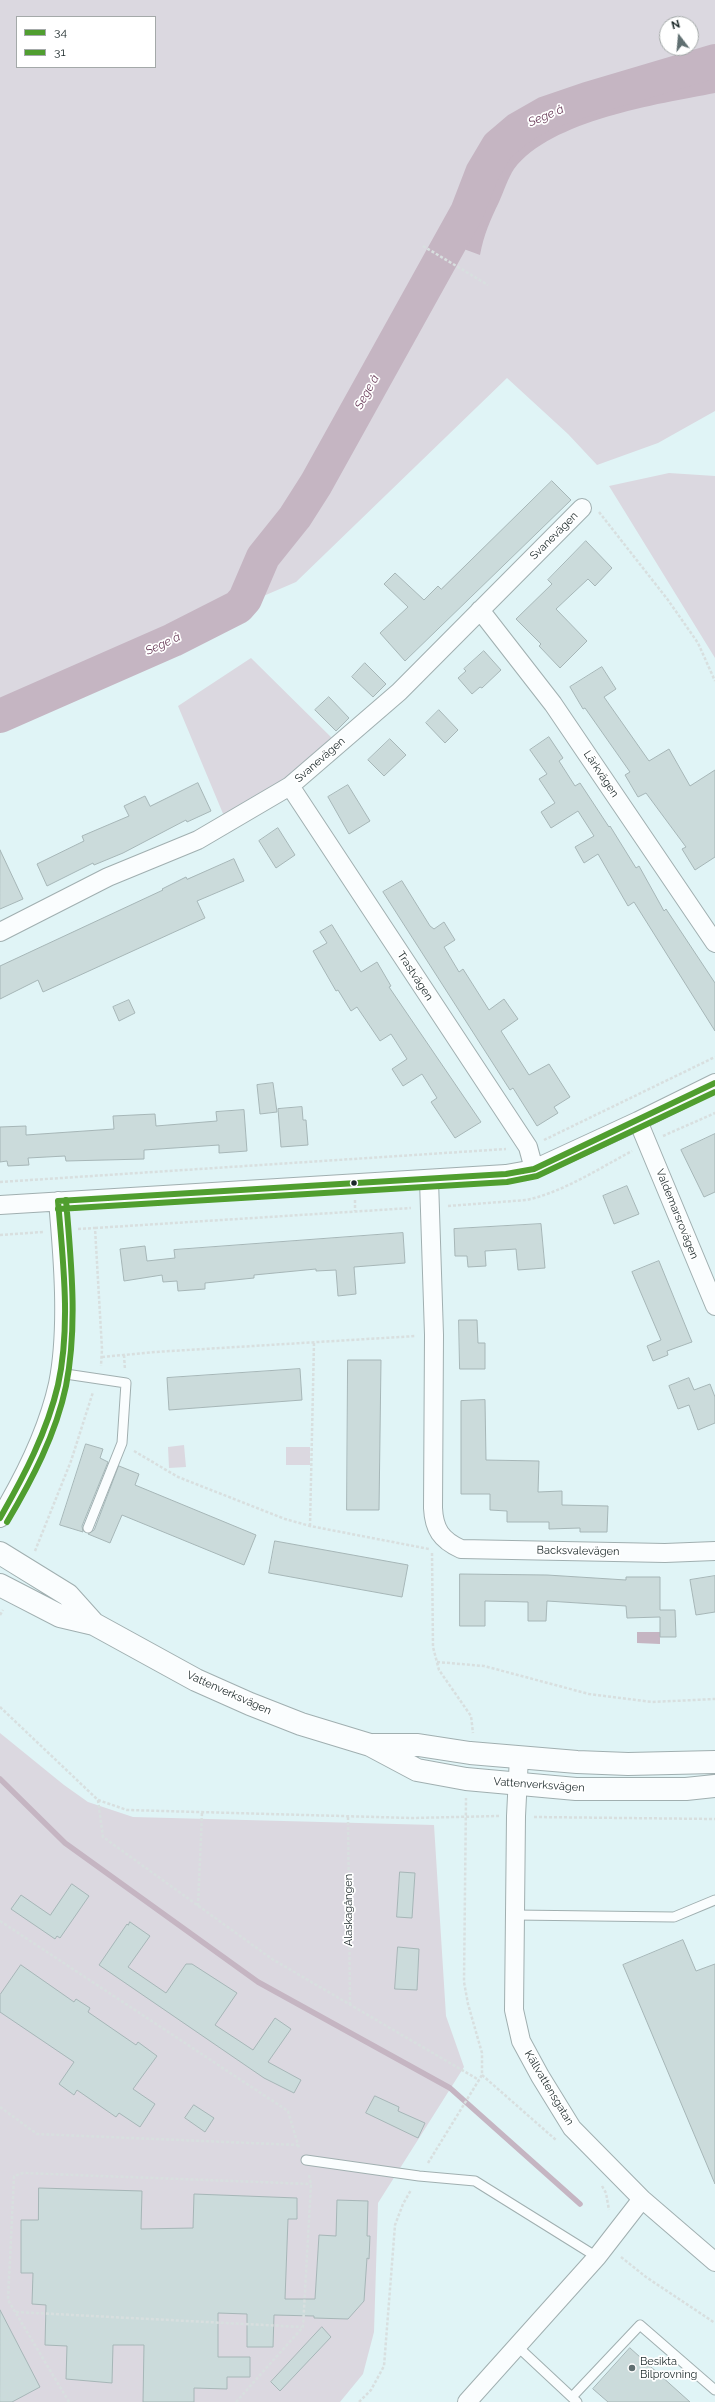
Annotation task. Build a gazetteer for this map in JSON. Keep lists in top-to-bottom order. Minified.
{"streets":{"street":["Svanevägen","Lärkvägen","Trastvägen","Valdemarsrovägen","Backsvalevägen","Vattenverksvägen","Källvattensgatan"],"path":["Alaskagången"]},"crossings":[["Svanevägen","Lärkvägen"],["Svanevägen","Trastvägen"],["Vattenverksvägen","Källvattensgatan"]],"water":["Sege å"],"places":["Besikta Bilprovning"],"lines":["transit line 34","transit line 31"],"legend":["34","31"],"north":"top"}
